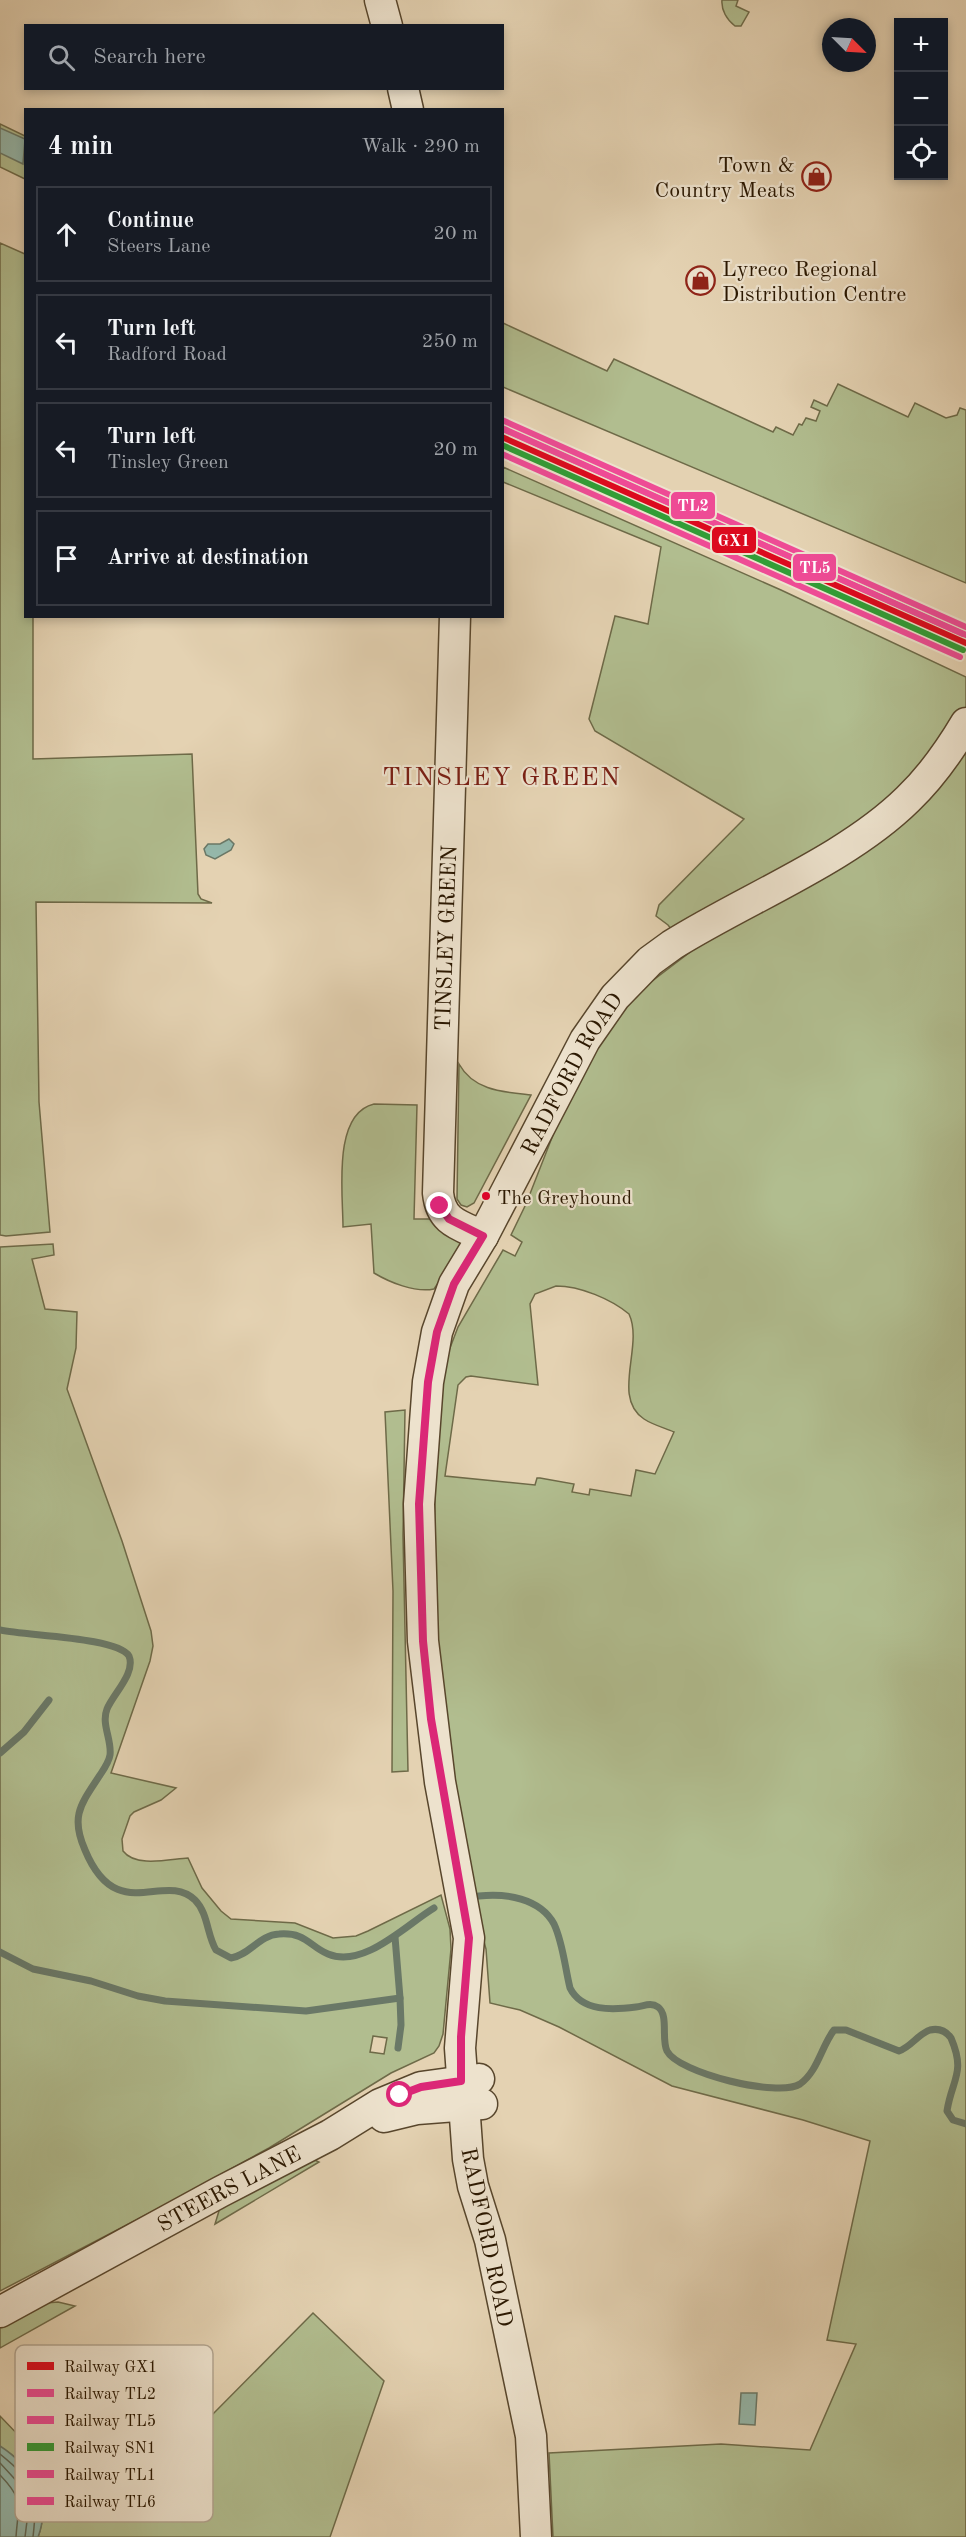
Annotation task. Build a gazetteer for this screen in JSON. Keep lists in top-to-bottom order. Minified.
{"streets":{"street":["TINSLEY GREEN","RADFORD ROAD","STEERS LANE"]},"crossings":[["TINSLEY GREEN","RADFORD ROAD"],["RADFORD ROAD","STEERS LANE"]],"districts":["TINSLEY GREEN"],"places":{"shop":["Town & Country Meats","Lyreco Regional Distribution Centre"],"other":["The Greyhound"]},"lines":["rail line TL2","rail line TL5","rail line TL1","rail line GX1","rail line SN1","rail line TL6"],"legend":["Railway GX1","Railway TL2","Railway TL5","Railway SN1","Railway TL1","Railway TL6"],"north":"bottom right","page":{"map_buttons":["+","−"],"search":"Search here","heading":["4 min","Walk · 290 m"],"list":[["Continue","Steers Lane","20 m"],["Turn left","Radford Road","250 m"],["Turn left","Tinsley Green","20 m"],"Arrive at destination"]}}
